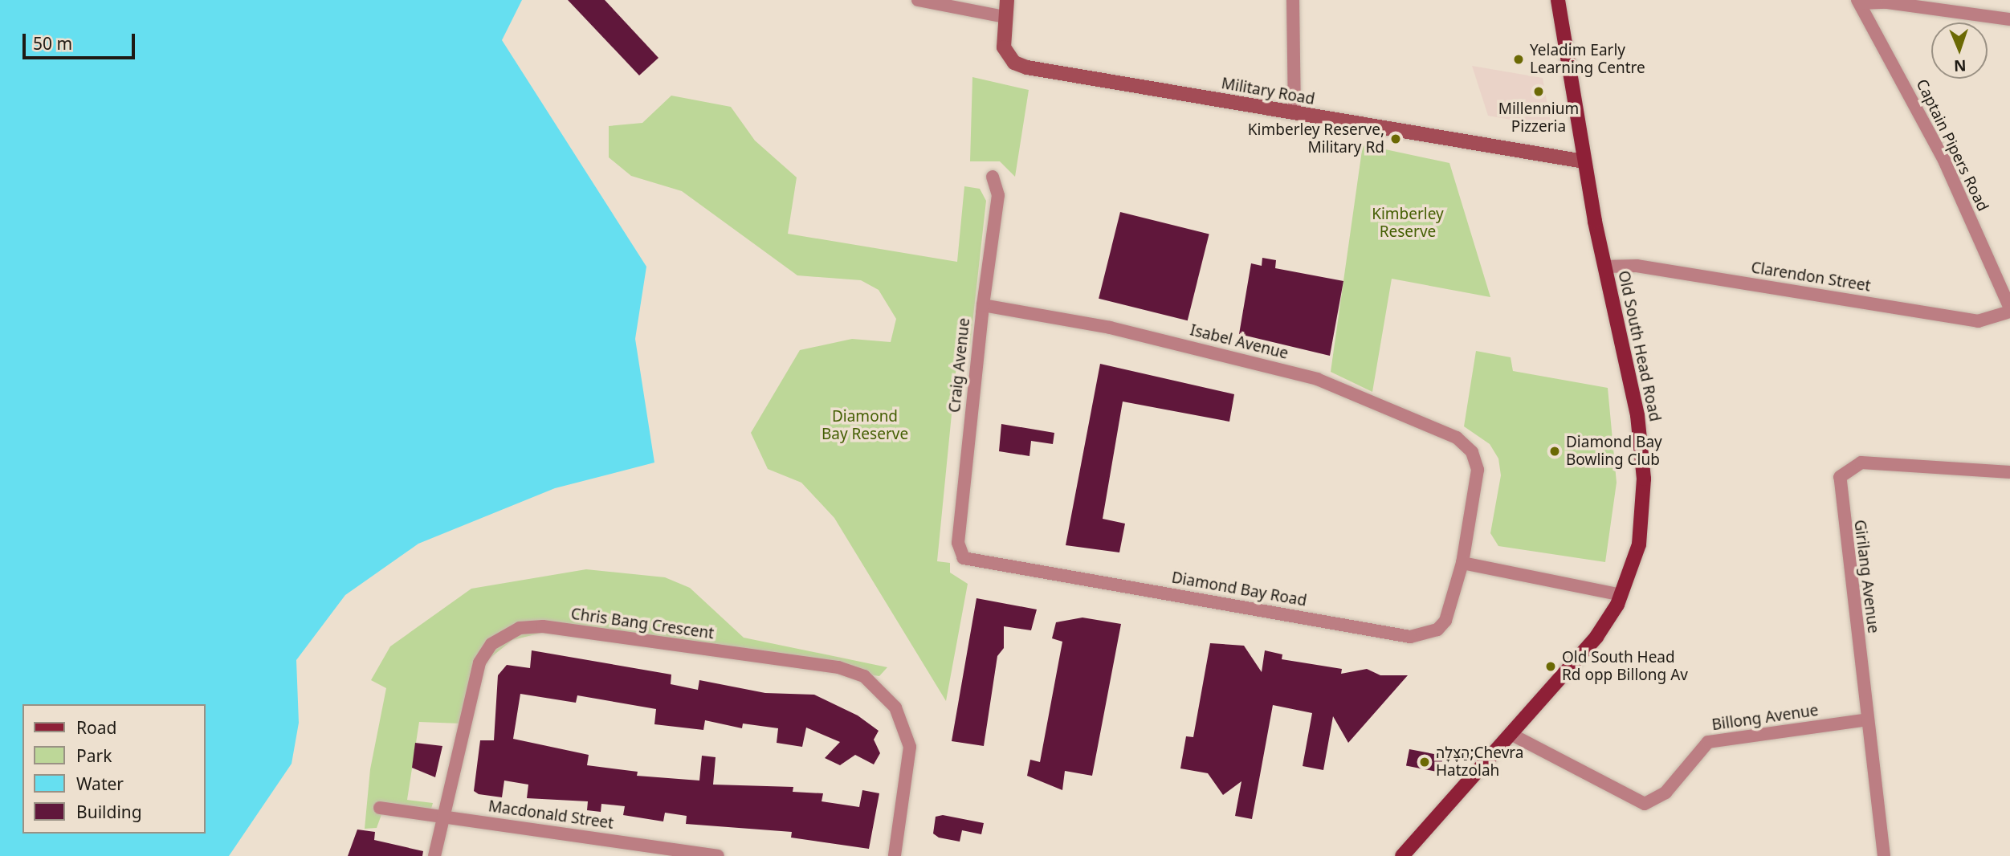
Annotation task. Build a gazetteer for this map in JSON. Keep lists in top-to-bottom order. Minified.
{"streets":{"main road":["Old South Head Road"],"street":["Military Road","Captain Pipers Road","Clarendon Street","Isabel Avenue","Craig Avenue","Girilang Avenue","Diamond Bay Road","Chris Bang Crescent","Billong Avenue","Macdonald Street"]},"crossings":[["Military Road","Old South Head Road"],["Captain Pipers Road","Clarendon Street"],["Clarendon Street","Old South Head Road"],["Isabel Avenue","Craig Avenue"],["Isabel Avenue","Diamond Bay Road"],["Old South Head Road","Billong Avenue"],["Craig Avenue","Diamond Bay Road"],["Girilang Avenue","Billong Avenue"],["Chris Bang Crescent","Macdonald Street"]],"parks":["Kimberley Reserve","Diamond Bay Reserve"],"places":["Yeladim Early Learning Centre","Millennium Pizzeria","Kimberley Reserve, Military Rd","Diamond Bay Bowling Club","Old South Head Rd opp Billong Av","הַצָּלָה;Chevra Hatzolah"],"legend":["Road","Park","Water","Building"],"scale_bar":"50 m","north":"bottom"}
